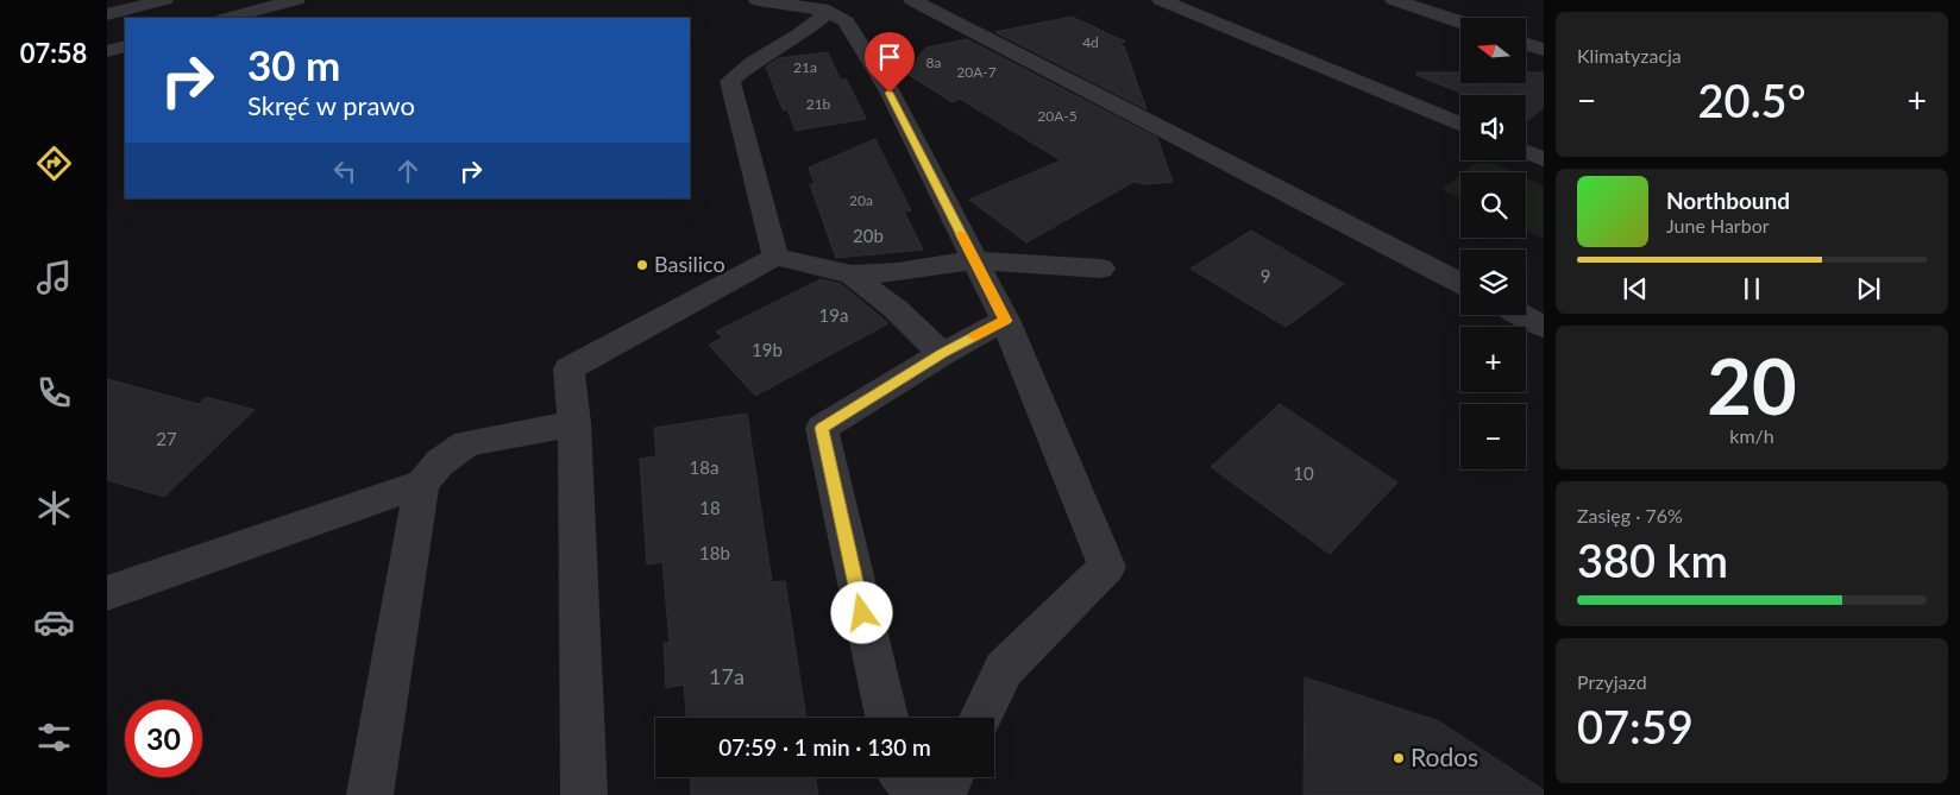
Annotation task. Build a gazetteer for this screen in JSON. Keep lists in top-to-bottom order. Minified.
{"places":["Basilico","Rodos"],"house_numbers":["4d","8a","21a","20A-7","21b","20A-5","20a","20b","9","19a","19b","27","18a","10","18","18b","17a"],"north":"left","page":{"tabs":"07:58","tile":["Klimatyzacja",["20","km/h"],["Zasięg · 76%","380 km"],["Przyjazd","07:59"]],"map_buttons":["+","−"],"turn":["30 m","Skręć w prawo"],"heat":["−","20.5°","+"],"song":["Northbound","June Harbor"],"limit":"30","trip":"07:59 · 1 min · 130 m"}}
